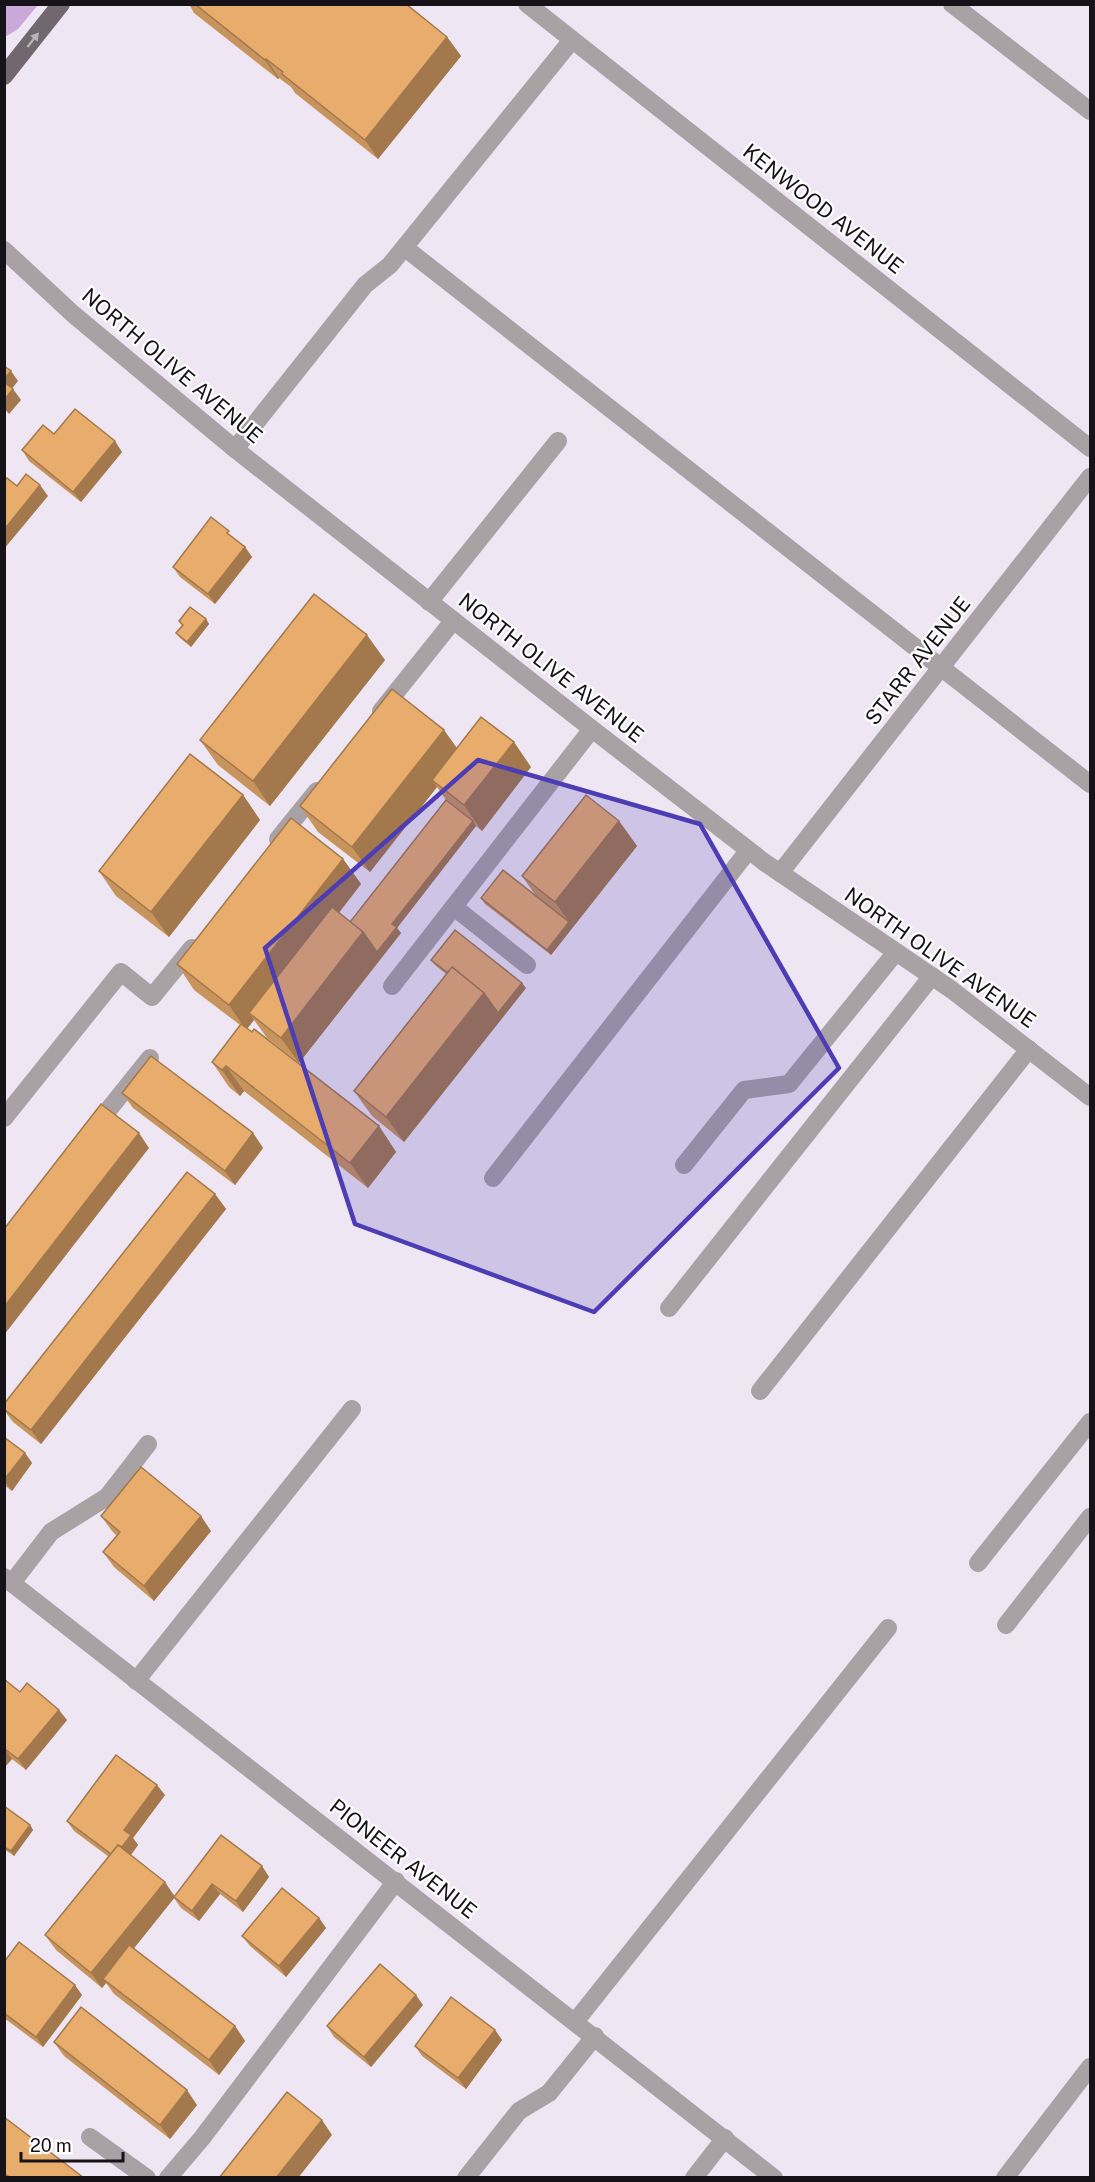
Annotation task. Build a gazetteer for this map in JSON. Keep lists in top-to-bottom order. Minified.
{"streets":{"street":["KENWOOD AVENUE","NORTH OLIVE AVENUE","STARR AVENUE","PIONEER AVENUE"]},"crossings":[["NORTH OLIVE AVENUE","STARR AVENUE"]],"scale_bar":"20 m"}
